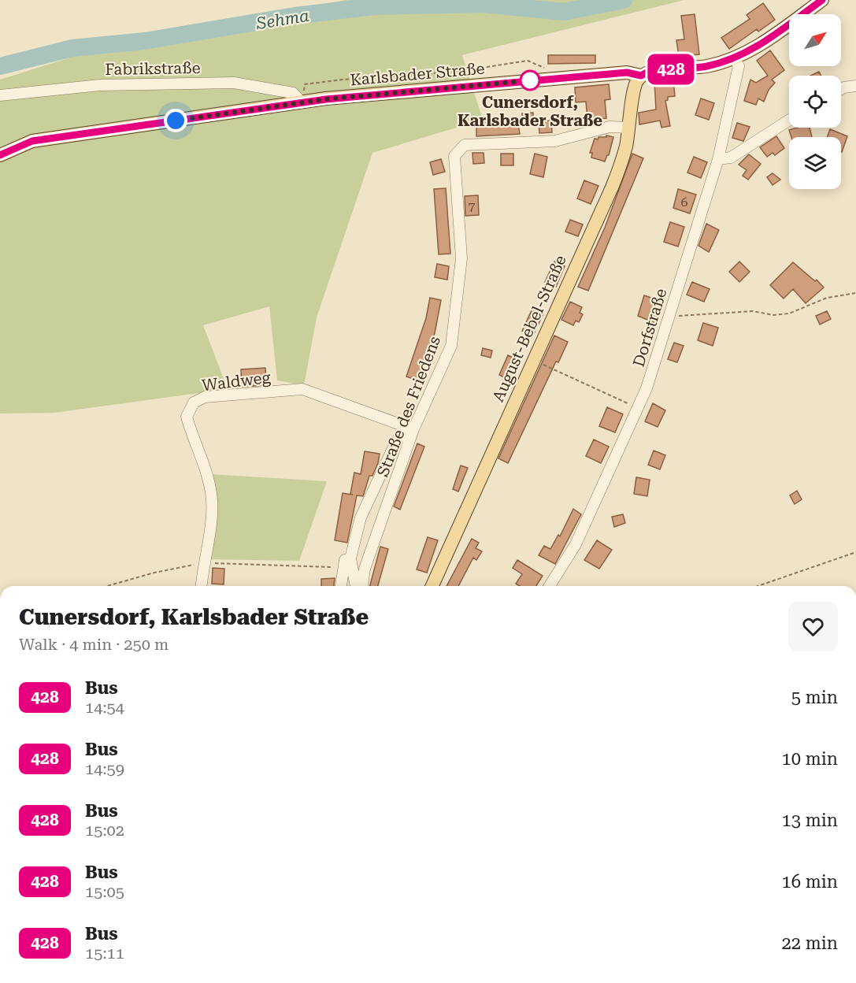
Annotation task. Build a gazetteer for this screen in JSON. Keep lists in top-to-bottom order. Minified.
{"streets":{"main road":["Karlsbader Straße","August-Bebel-Straße"],"street":["Fabrikstraße","Dorfstraße","Waldweg","Straße des Friedens"]},"crossings":[["Fabrikstraße","Karlsbader Straße"],["Karlsbader Straße","Dorfstraße"],["Karlsbader Straße","August-Bebel-Straße"],["August-Bebel-Straße","Straße des Friedens"],["Waldweg","Straße des Friedens"]],"water":["Sehma"],"places":["Cunersdorf, Karlsbader Straße"],"lines":["bus line 428"],"house_numbers":["6","7"],"north":"top right","page":{"on_map":"428","heading":["Cunersdorf, Karlsbader Straße","Walk · 4 min · 250 m"],"list":[{"mark":"428","name":"Bus","note":"14:54","value":"5 min"},{"mark":"428","name":"Bus","note":"14:59","value":"10 min"},{"mark":"428","name":"Bus","note":"15:02","value":"13 min"},{"mark":"428","name":"Bus","note":"15:05","value":"16 min"},{"mark":"428","name":"Bus","note":"15:11","value":"22 min"}]}}
